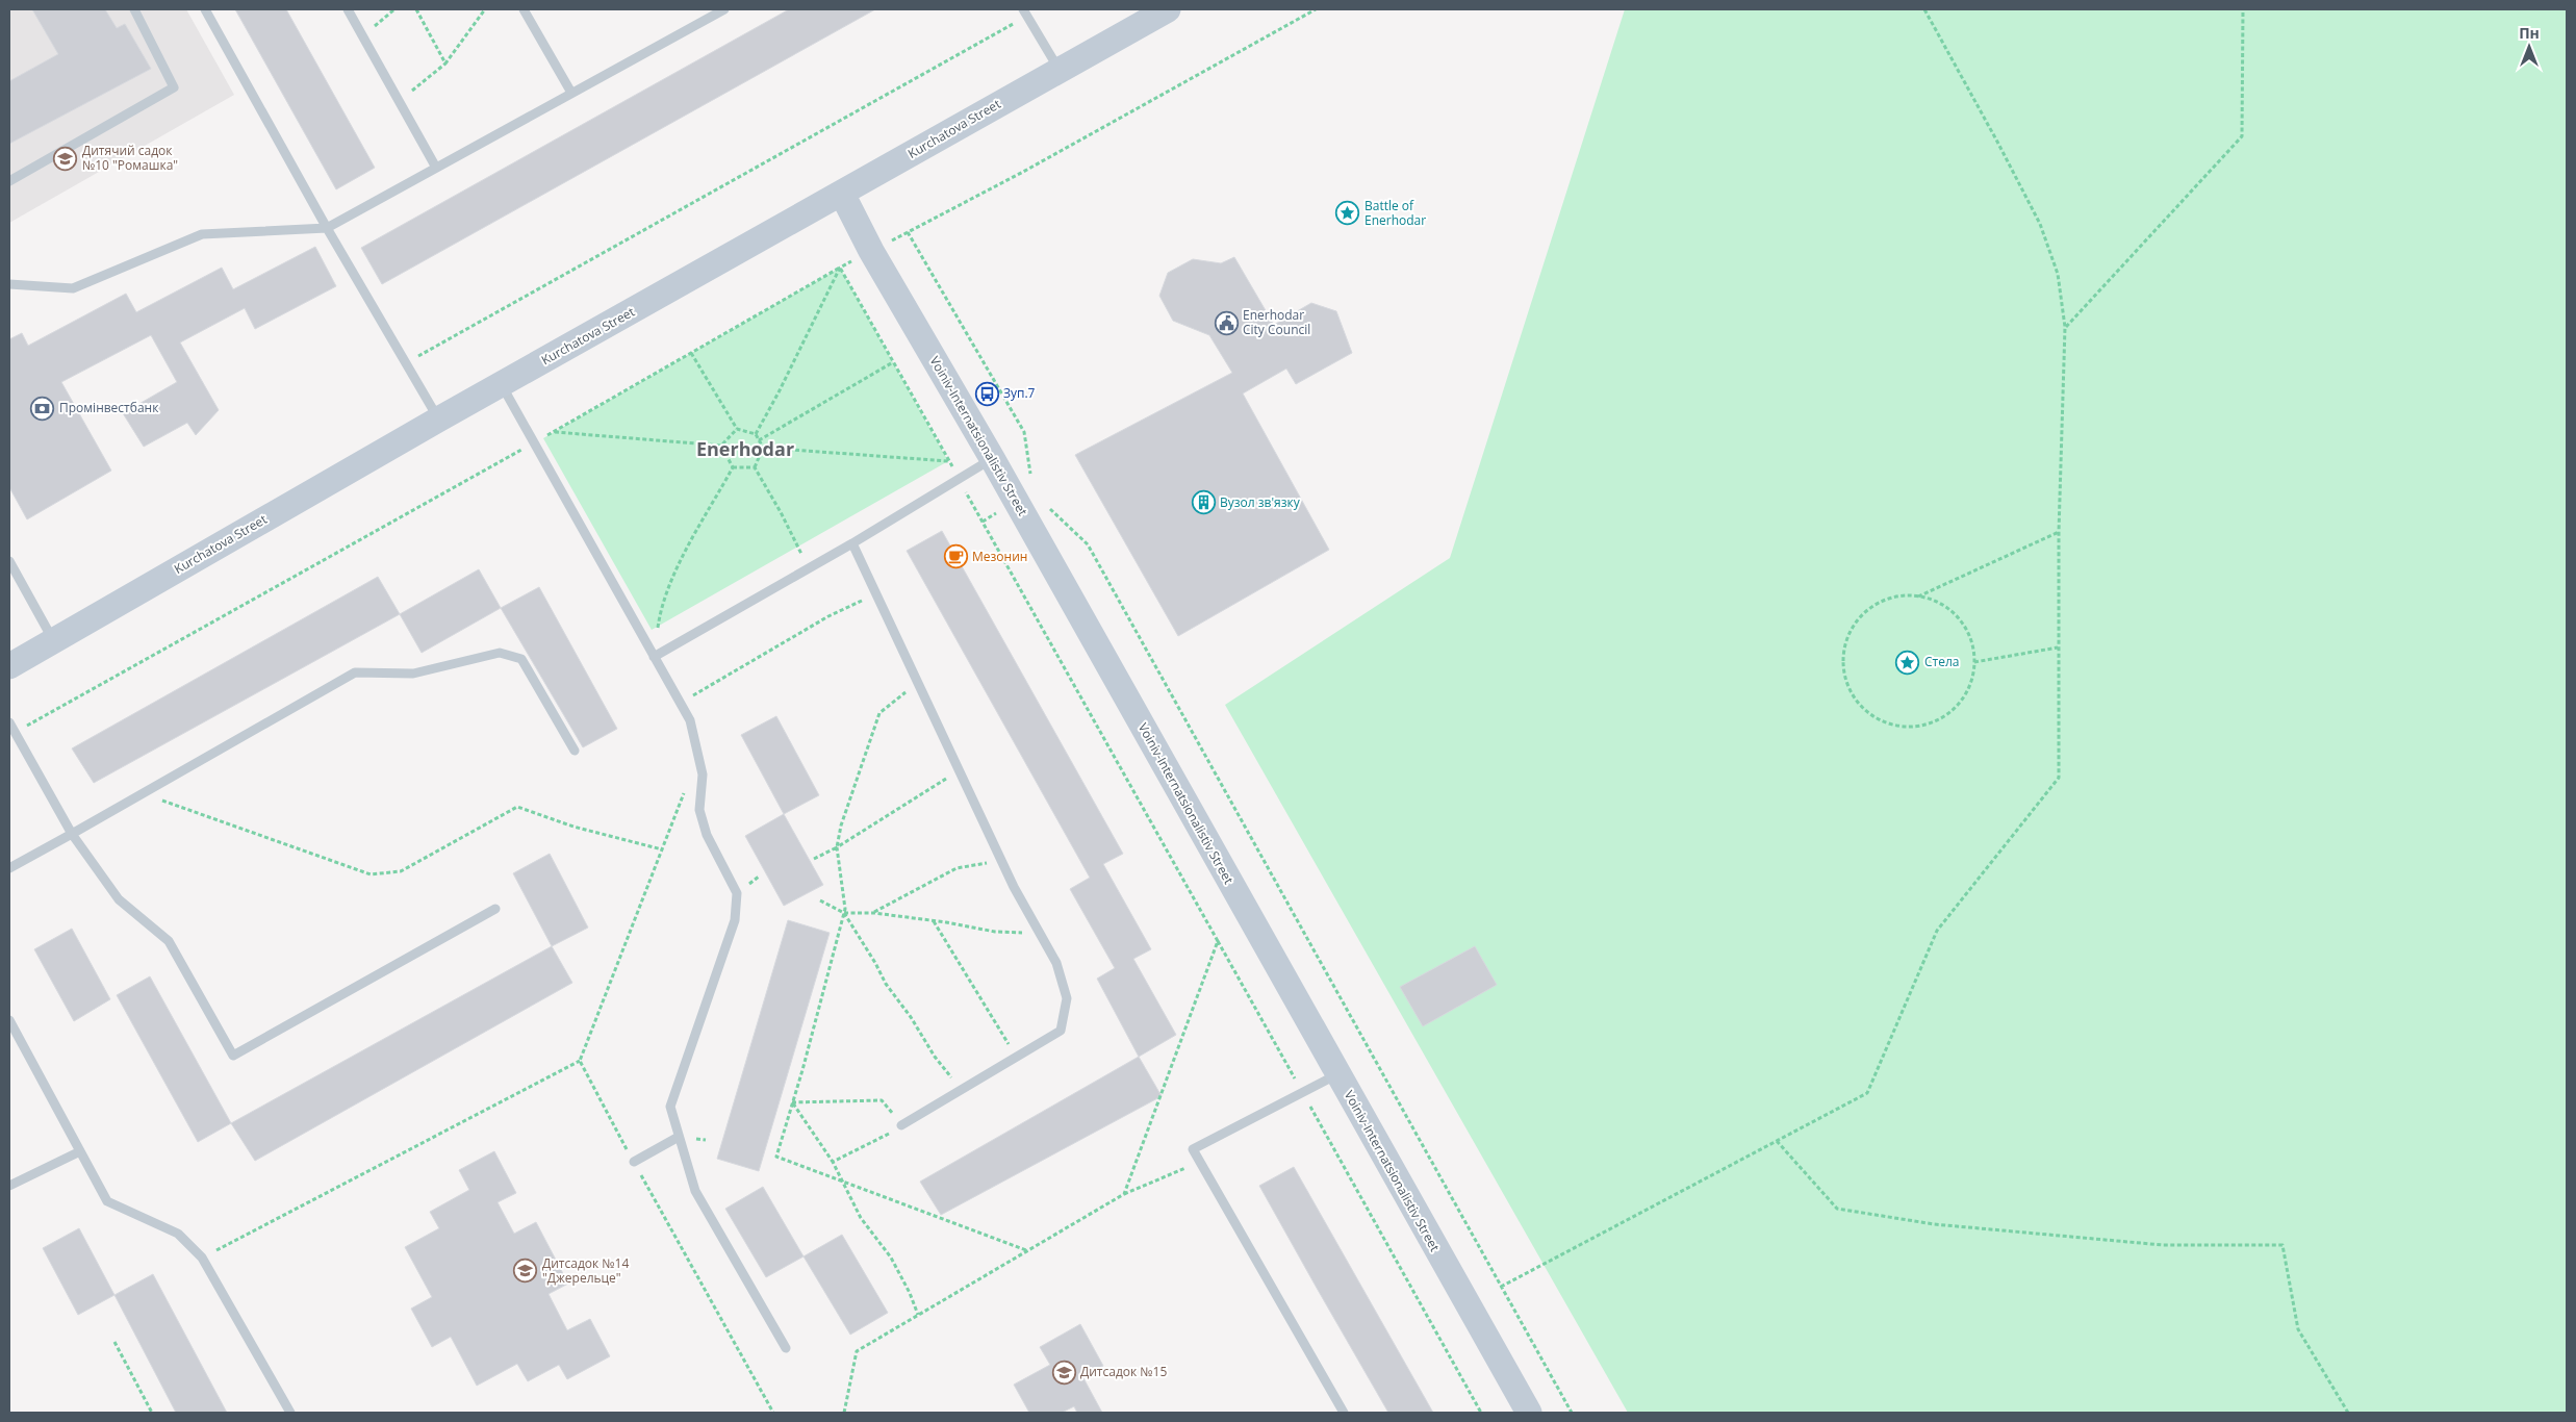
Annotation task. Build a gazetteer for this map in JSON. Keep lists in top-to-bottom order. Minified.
{"streets":{"street":["Kurchatova Street","Voiniv-Internatsionalistiv Street"]},"crossings":[["Kurchatova Street","Voiniv-Internatsionalistiv Street"]],"districts":["Enerhodar"],"places":{"school or university":["Дитячий садок №10 \"Ромашка\"","Дитсадок №14 \"Джерельце\"","Дитсадок №15"],"place":["Battle of Enerhodar","Стела"],"public building":["Enerhodar City Council"],"bus stop":["Зуп.7"],"bank":["Промінвестбанк"],"building":["Вузол зв'язку"],"cafe":["Мезонин"]},"north":"top"}
